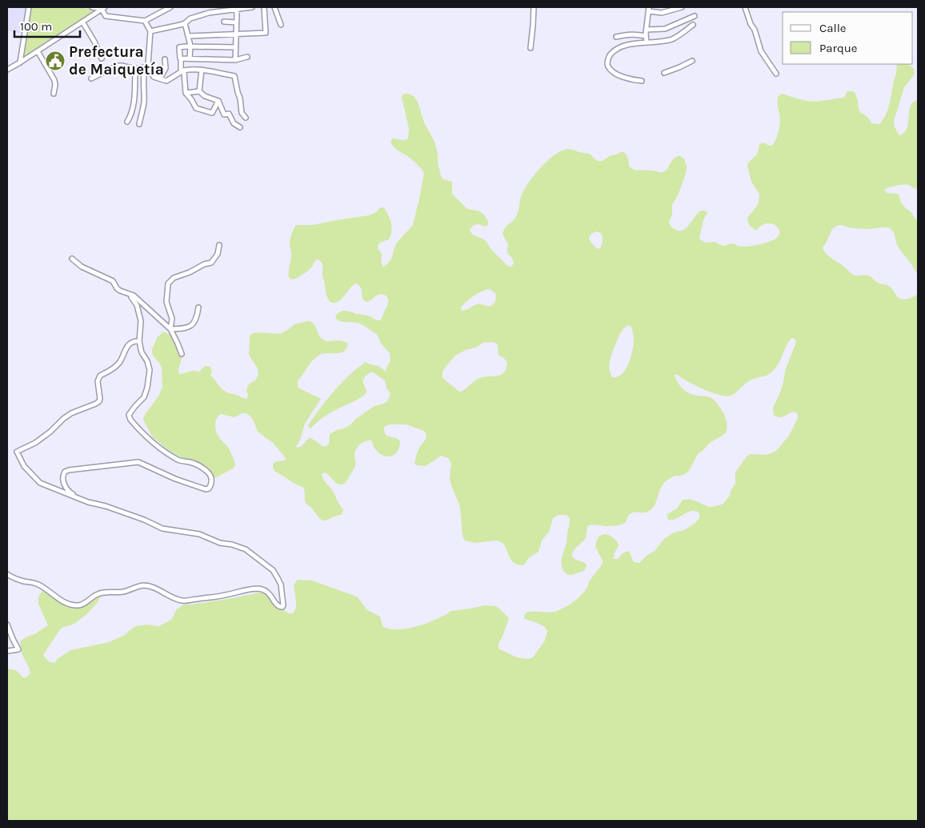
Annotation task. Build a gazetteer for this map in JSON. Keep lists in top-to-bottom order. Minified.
{"places":{"public building":["Prefectura de Maiquetía"]},"legend":["Calle","Parque"],"scale_bar":"100 m"}
